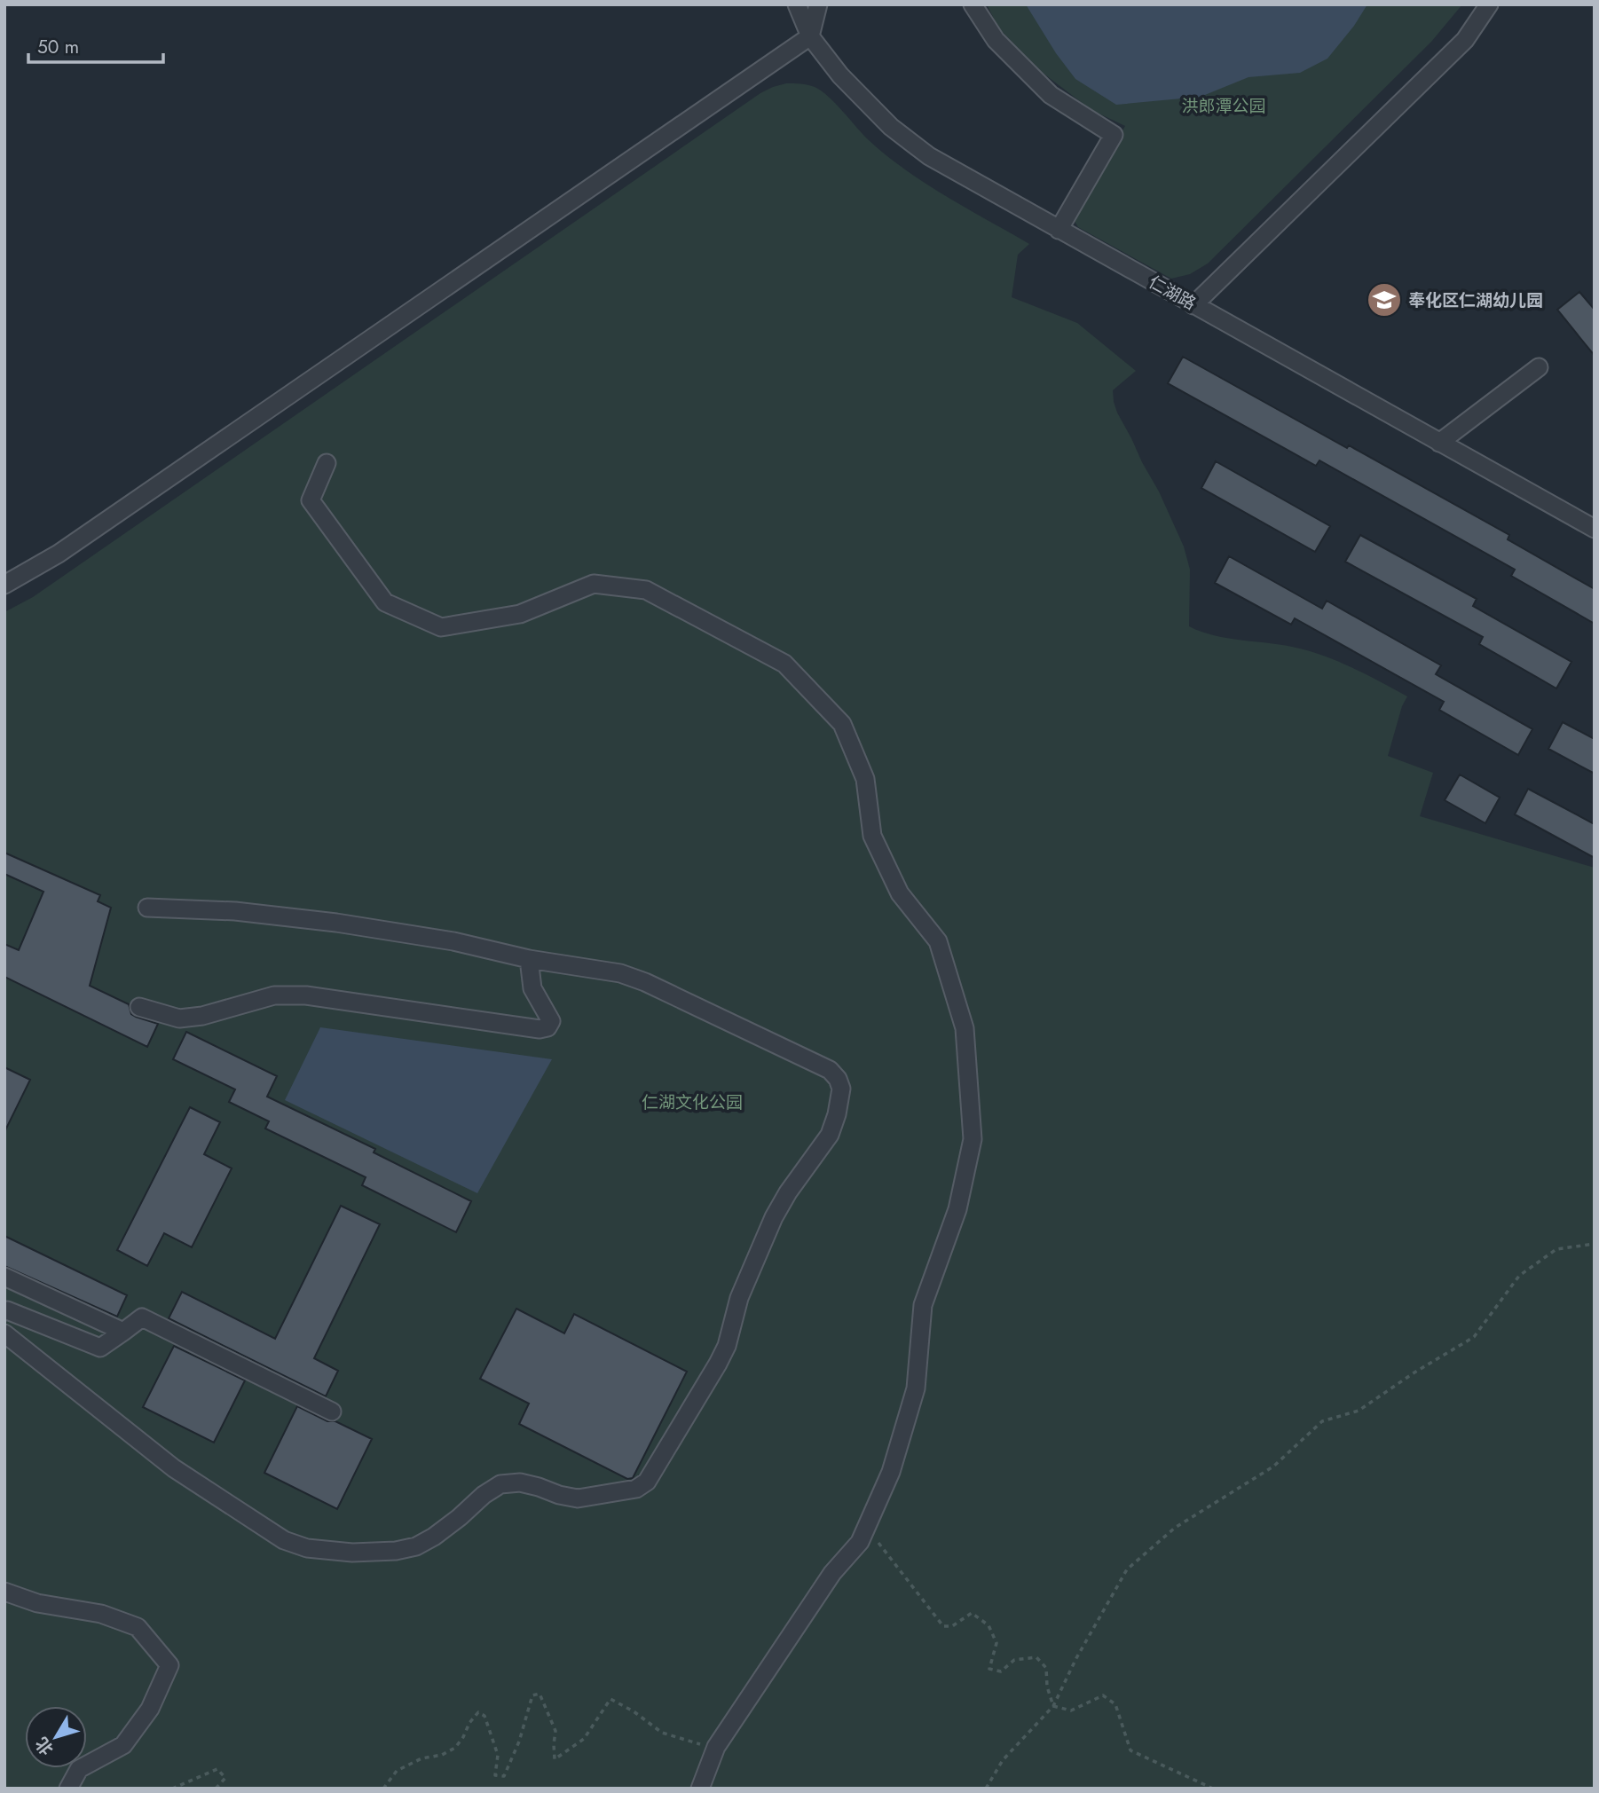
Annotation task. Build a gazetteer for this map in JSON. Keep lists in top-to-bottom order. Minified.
{"streets":{"street":["仁湖路"]},"parks":["洪郎潭公园","仁湖文化公园"],"places":{"school or university":["奉化区仁湖幼儿园"]},"scale_bar":"50 m","north":"bottom left"}
